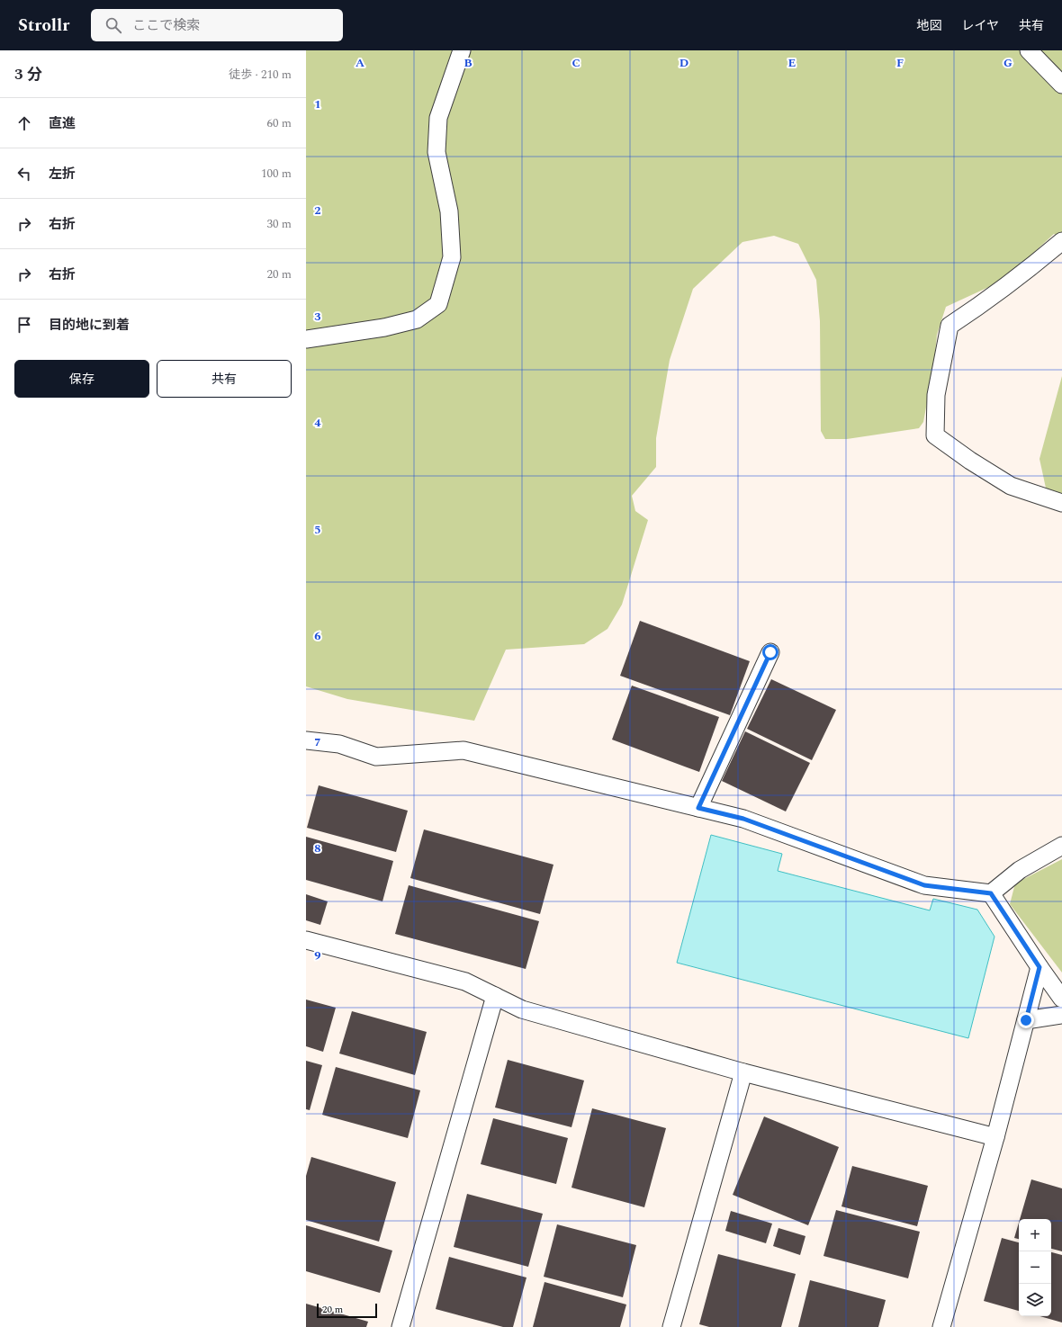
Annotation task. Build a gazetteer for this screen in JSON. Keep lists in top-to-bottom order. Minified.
{"scale_bar":"20 m","page":{"header":"Strollr","search":"ここで検索","nav":["地図","レイヤ","共有"],"heading":["3 分","徒歩 · 210 m"],"list":[["直進","60 m"],["左折","100 m"],["右折","30 m"],["右折","20 m"],"目的地に到着"],"buttons":["保存","共有"],"map_buttons":["+","−"],"scale":"20 m"},"grid":{"columns":["A","B","C","D","E","F","G"],"rows":["1","2","3","4","5","6","7","8","9"]}}
